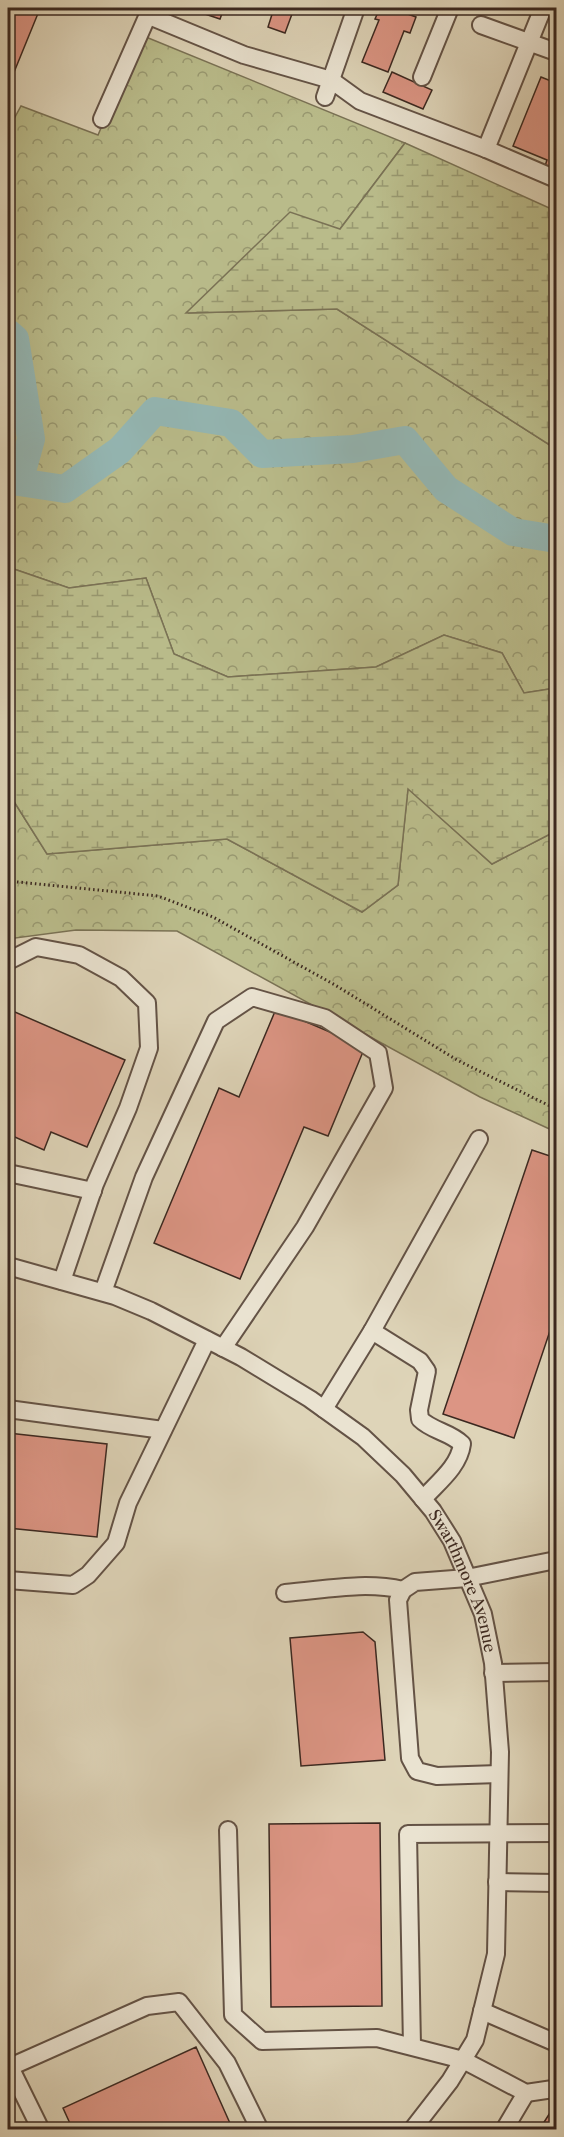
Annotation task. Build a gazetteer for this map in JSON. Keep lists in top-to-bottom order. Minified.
{"streets":{"street":["Swarthmore Avenue"]}}
